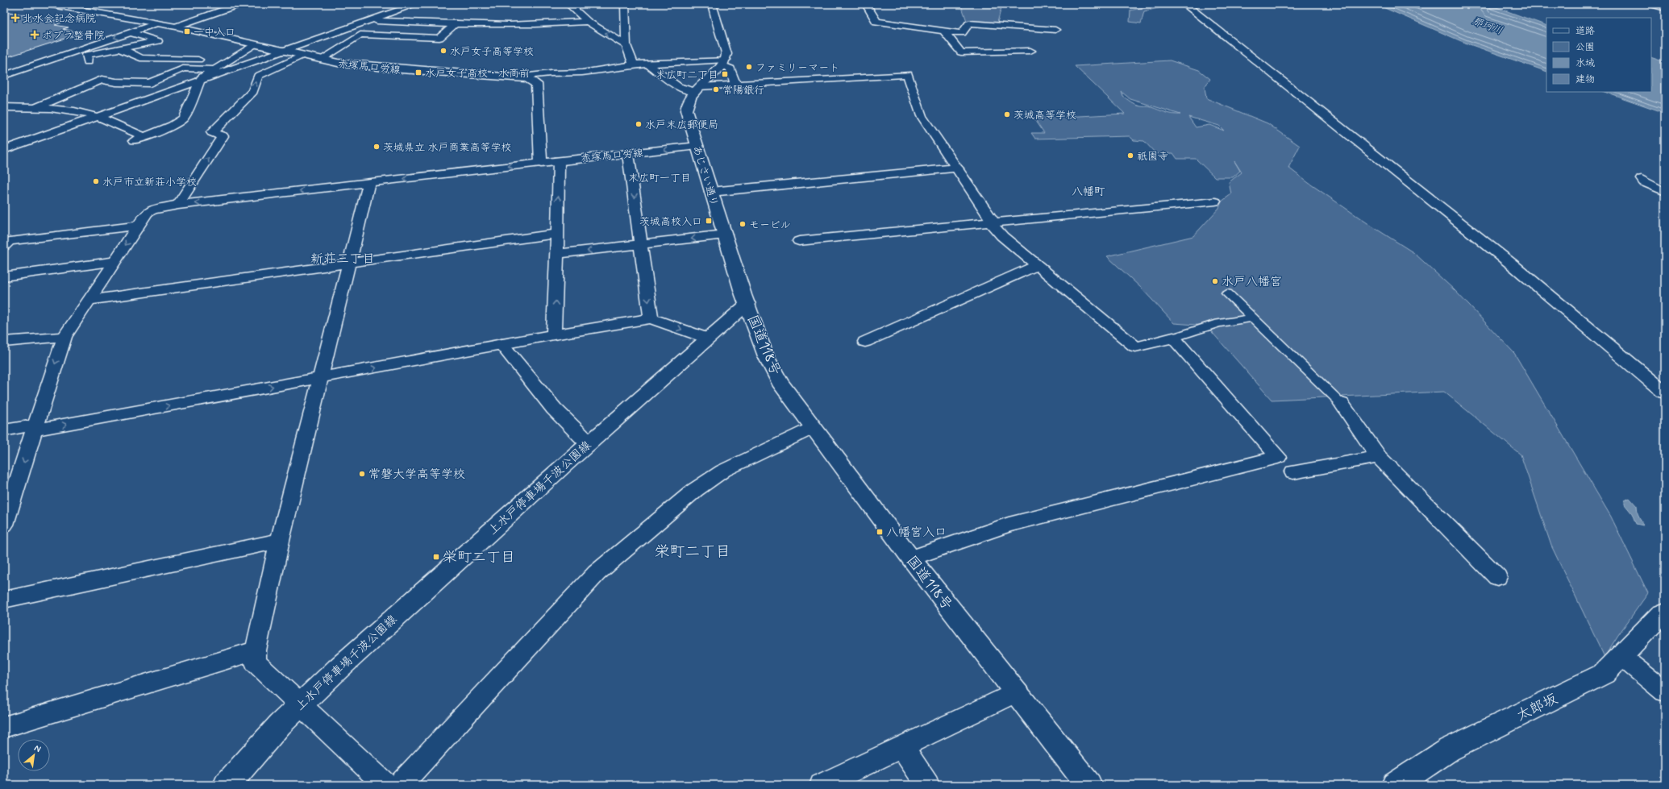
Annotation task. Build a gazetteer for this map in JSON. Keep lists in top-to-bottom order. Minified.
{"streets":{"main road":["赤塚馬口労線","あじさい通り","国道118号","上水戸停車場千波公園線","太郎坂"]},"crossings":[["赤塚馬口労線","あじさい通り"],["あじさい通り","国道118号"],["あじさい通り","上水戸停車場千波公園線"],["国道118号","上水戸停車場千波公園線"]],"districts":["末広町一丁目","八幡町","新荘三丁目","栄町二丁目"],"water":["那珂川"],"places":{"health":["北水会記念病院","ポプラ整骨院"],"transit":["一中入口","水戸女子高校・水商前","末広町二丁目","茨城高校入口","八幡宮入口","栄町二丁目"],"other":["水戸女子高等学校","ファミリーマート","常陽銀行","茨城高等学校","水戸末広郵便局","茨城県立 水戸商業高等学校","祇園寺","水戸市立新荘小学校","モービル","水戸八幡宮","常磐大学高等学校"]},"legend":["道路","公園","水域","建物"],"north":"top right"}
